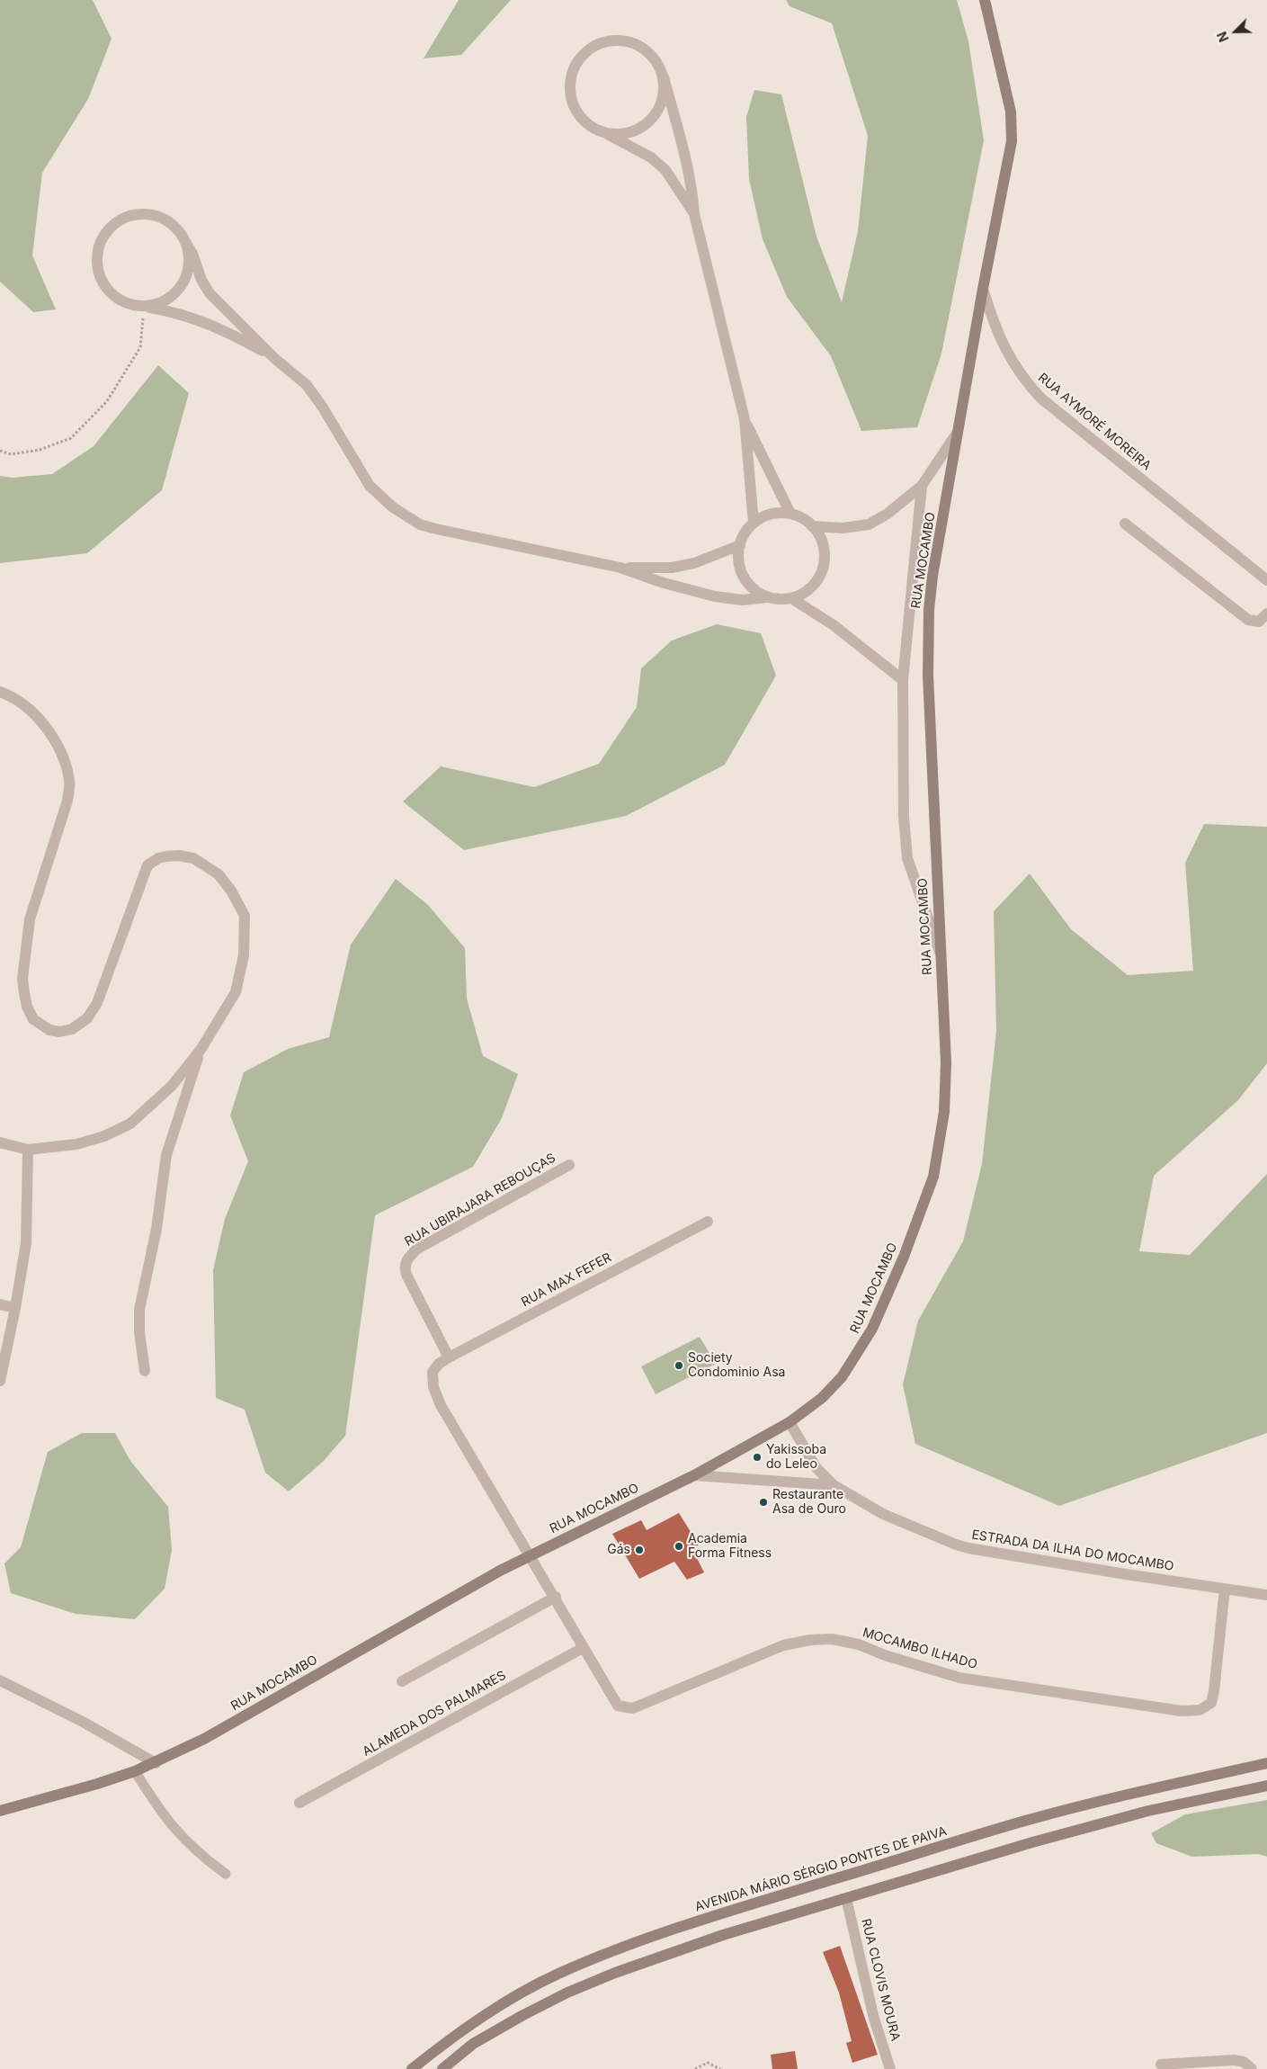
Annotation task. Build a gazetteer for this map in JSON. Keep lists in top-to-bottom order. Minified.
{"streets":{"main road":["RUA AYMORÉ MOREIRA","RUA MOCAMBO","AVENIDA MÁRIO SÉRGIO PONTES DE PAIVA"],"street":["RUA UBIRAJARA REBOUÇAS","RUA MAX FEFER","ESTRADA DA ILHA DO MOCAMBO","MOCAMBO ILHADO","ALAMEDA DOS PALMARES","RUA CLOVIS MOURA"]},"crossings":[["RUA AYMORÉ MOREIRA","RUA MOCAMBO"],["RUA MOCAMBO","RUA MAX FEFER"],["RUA MOCAMBO","ESTRADA DA ILHA DO MOCAMBO"],["RUA UBIRAJARA REBOUÇAS","RUA MAX FEFER"],["ESTRADA DA ILHA DO MOCAMBO","MOCAMBO ILHADO"],["MOCAMBO ILHADO","ALAMEDA DOS PALMARES"]],"places":["Society Condominio Asa","Yakissoba do Leleo","Restaurante Asa de Ouro","Academia Forma Fitness","Gás"],"north":"bottom left"}
